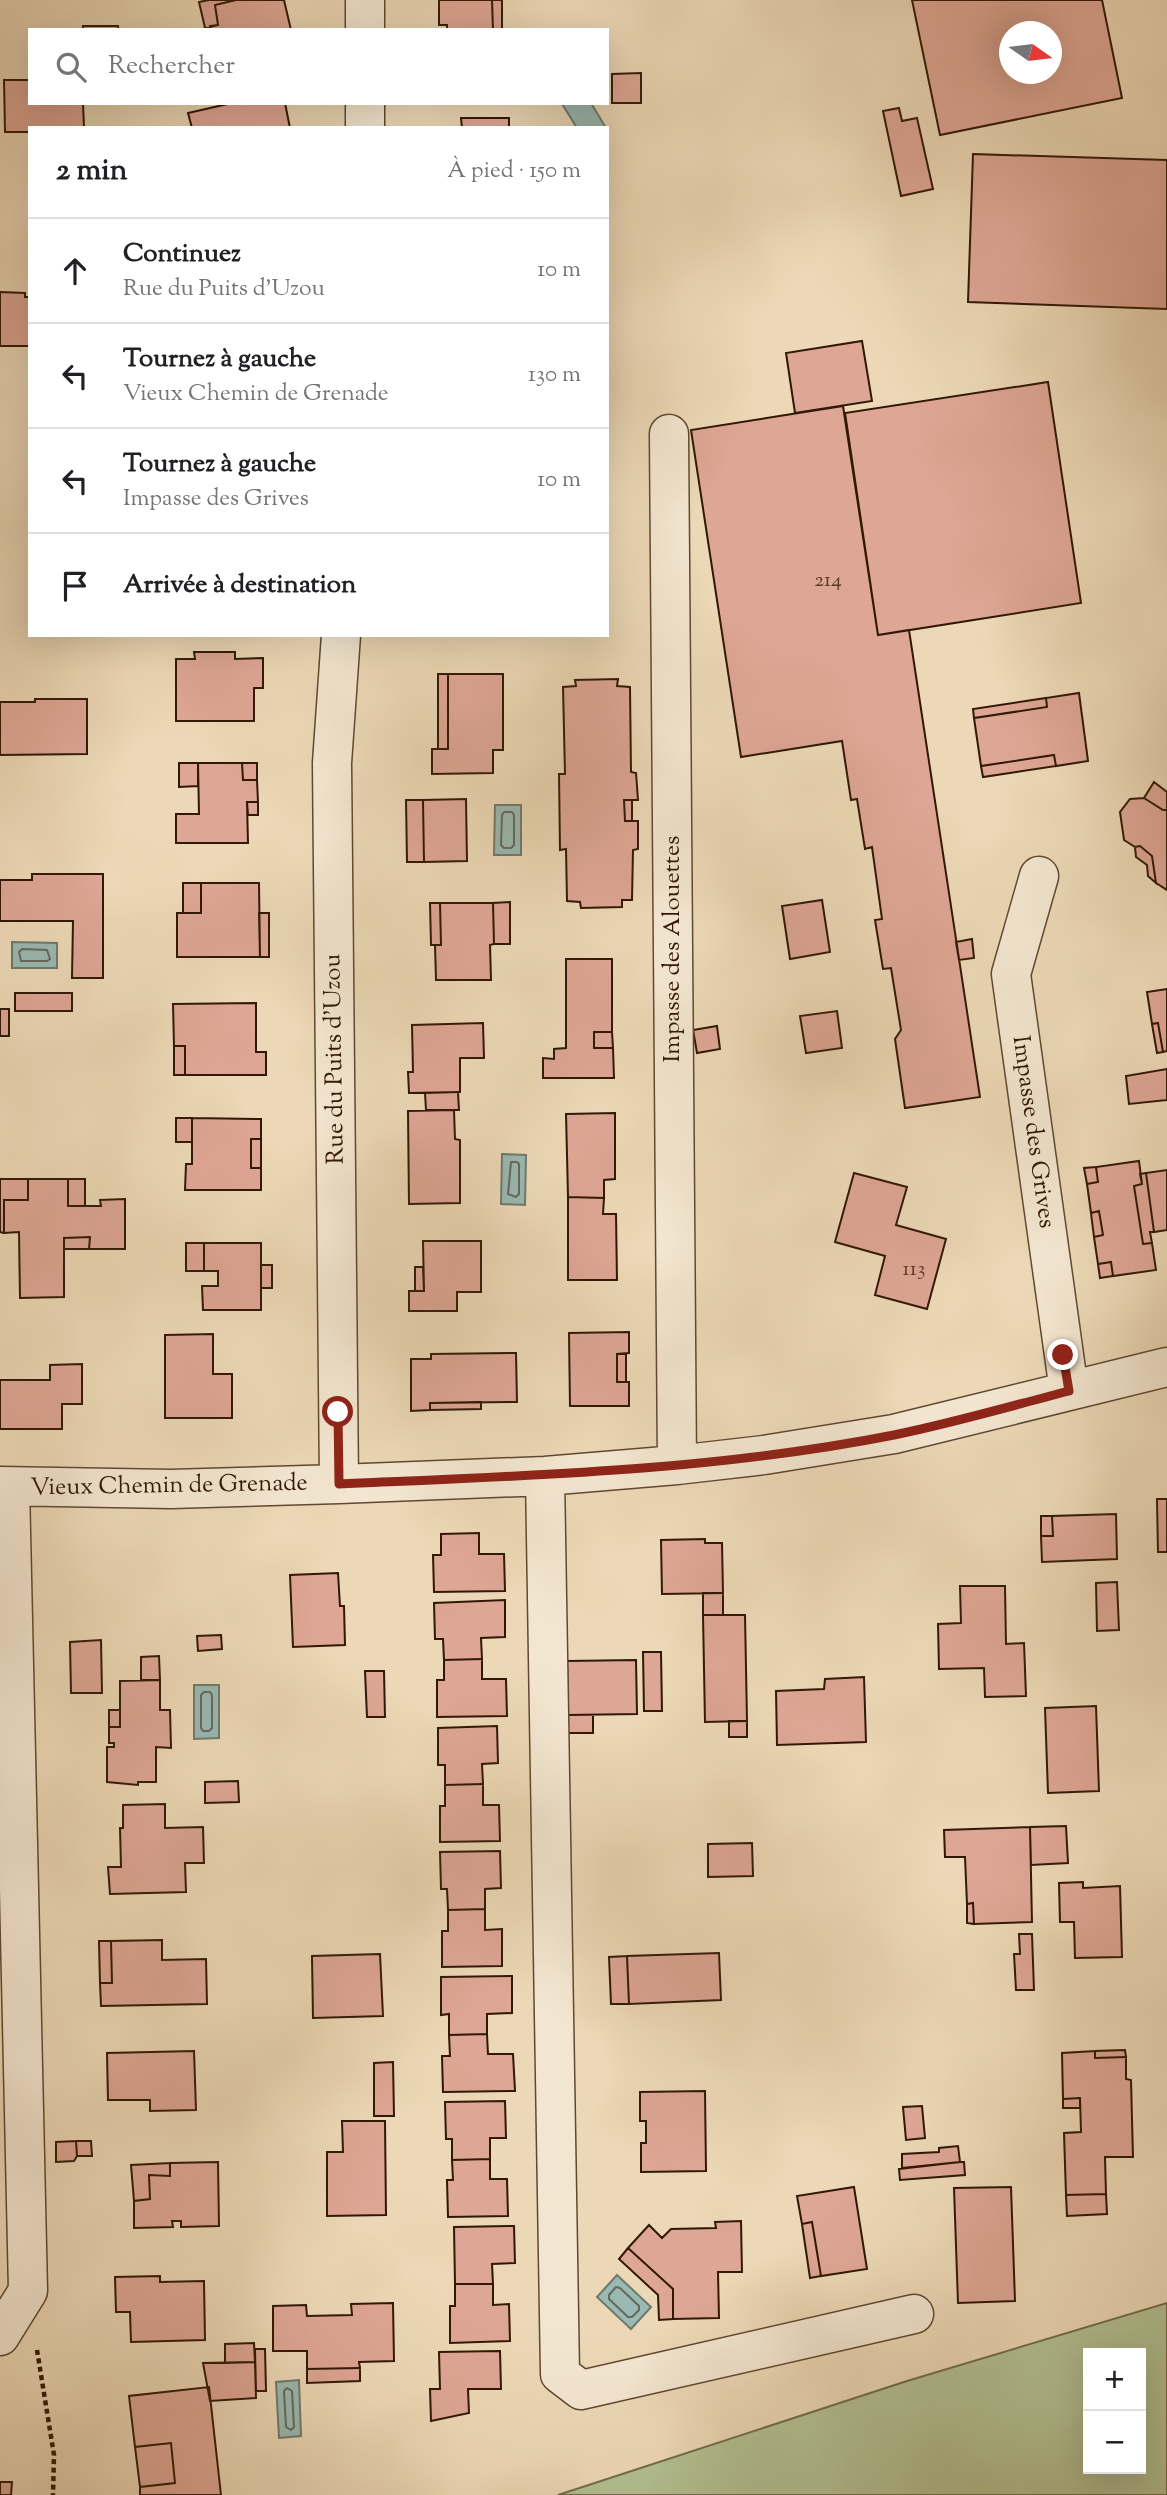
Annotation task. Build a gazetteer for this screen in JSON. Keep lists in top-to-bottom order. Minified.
{"streets":{"street":["Impasse des Alouettes","Rue du Puits d'Uzou","Impasse des Grives","Vieux Chemin de Grenade"]},"crossings":[["Impasse des Alouettes","Vieux Chemin de Grenade"],["Rue du Puits d'Uzou","Vieux Chemin de Grenade"],["Impasse des Grives","Vieux Chemin de Grenade"]],"house_numbers":["214","113"],"north":"right","page":{"search":"Rechercher","heading":["2 min","À pied · 150 m"],"list":[["Continuez","Rue du Puits d'Uzou","10 m"],["Tournez à gauche","Vieux Chemin de Grenade","130 m"],["Tournez à gauche","Impasse des Grives","10 m"],"Arrivée à destination"],"map_buttons":["+","−"]}}
